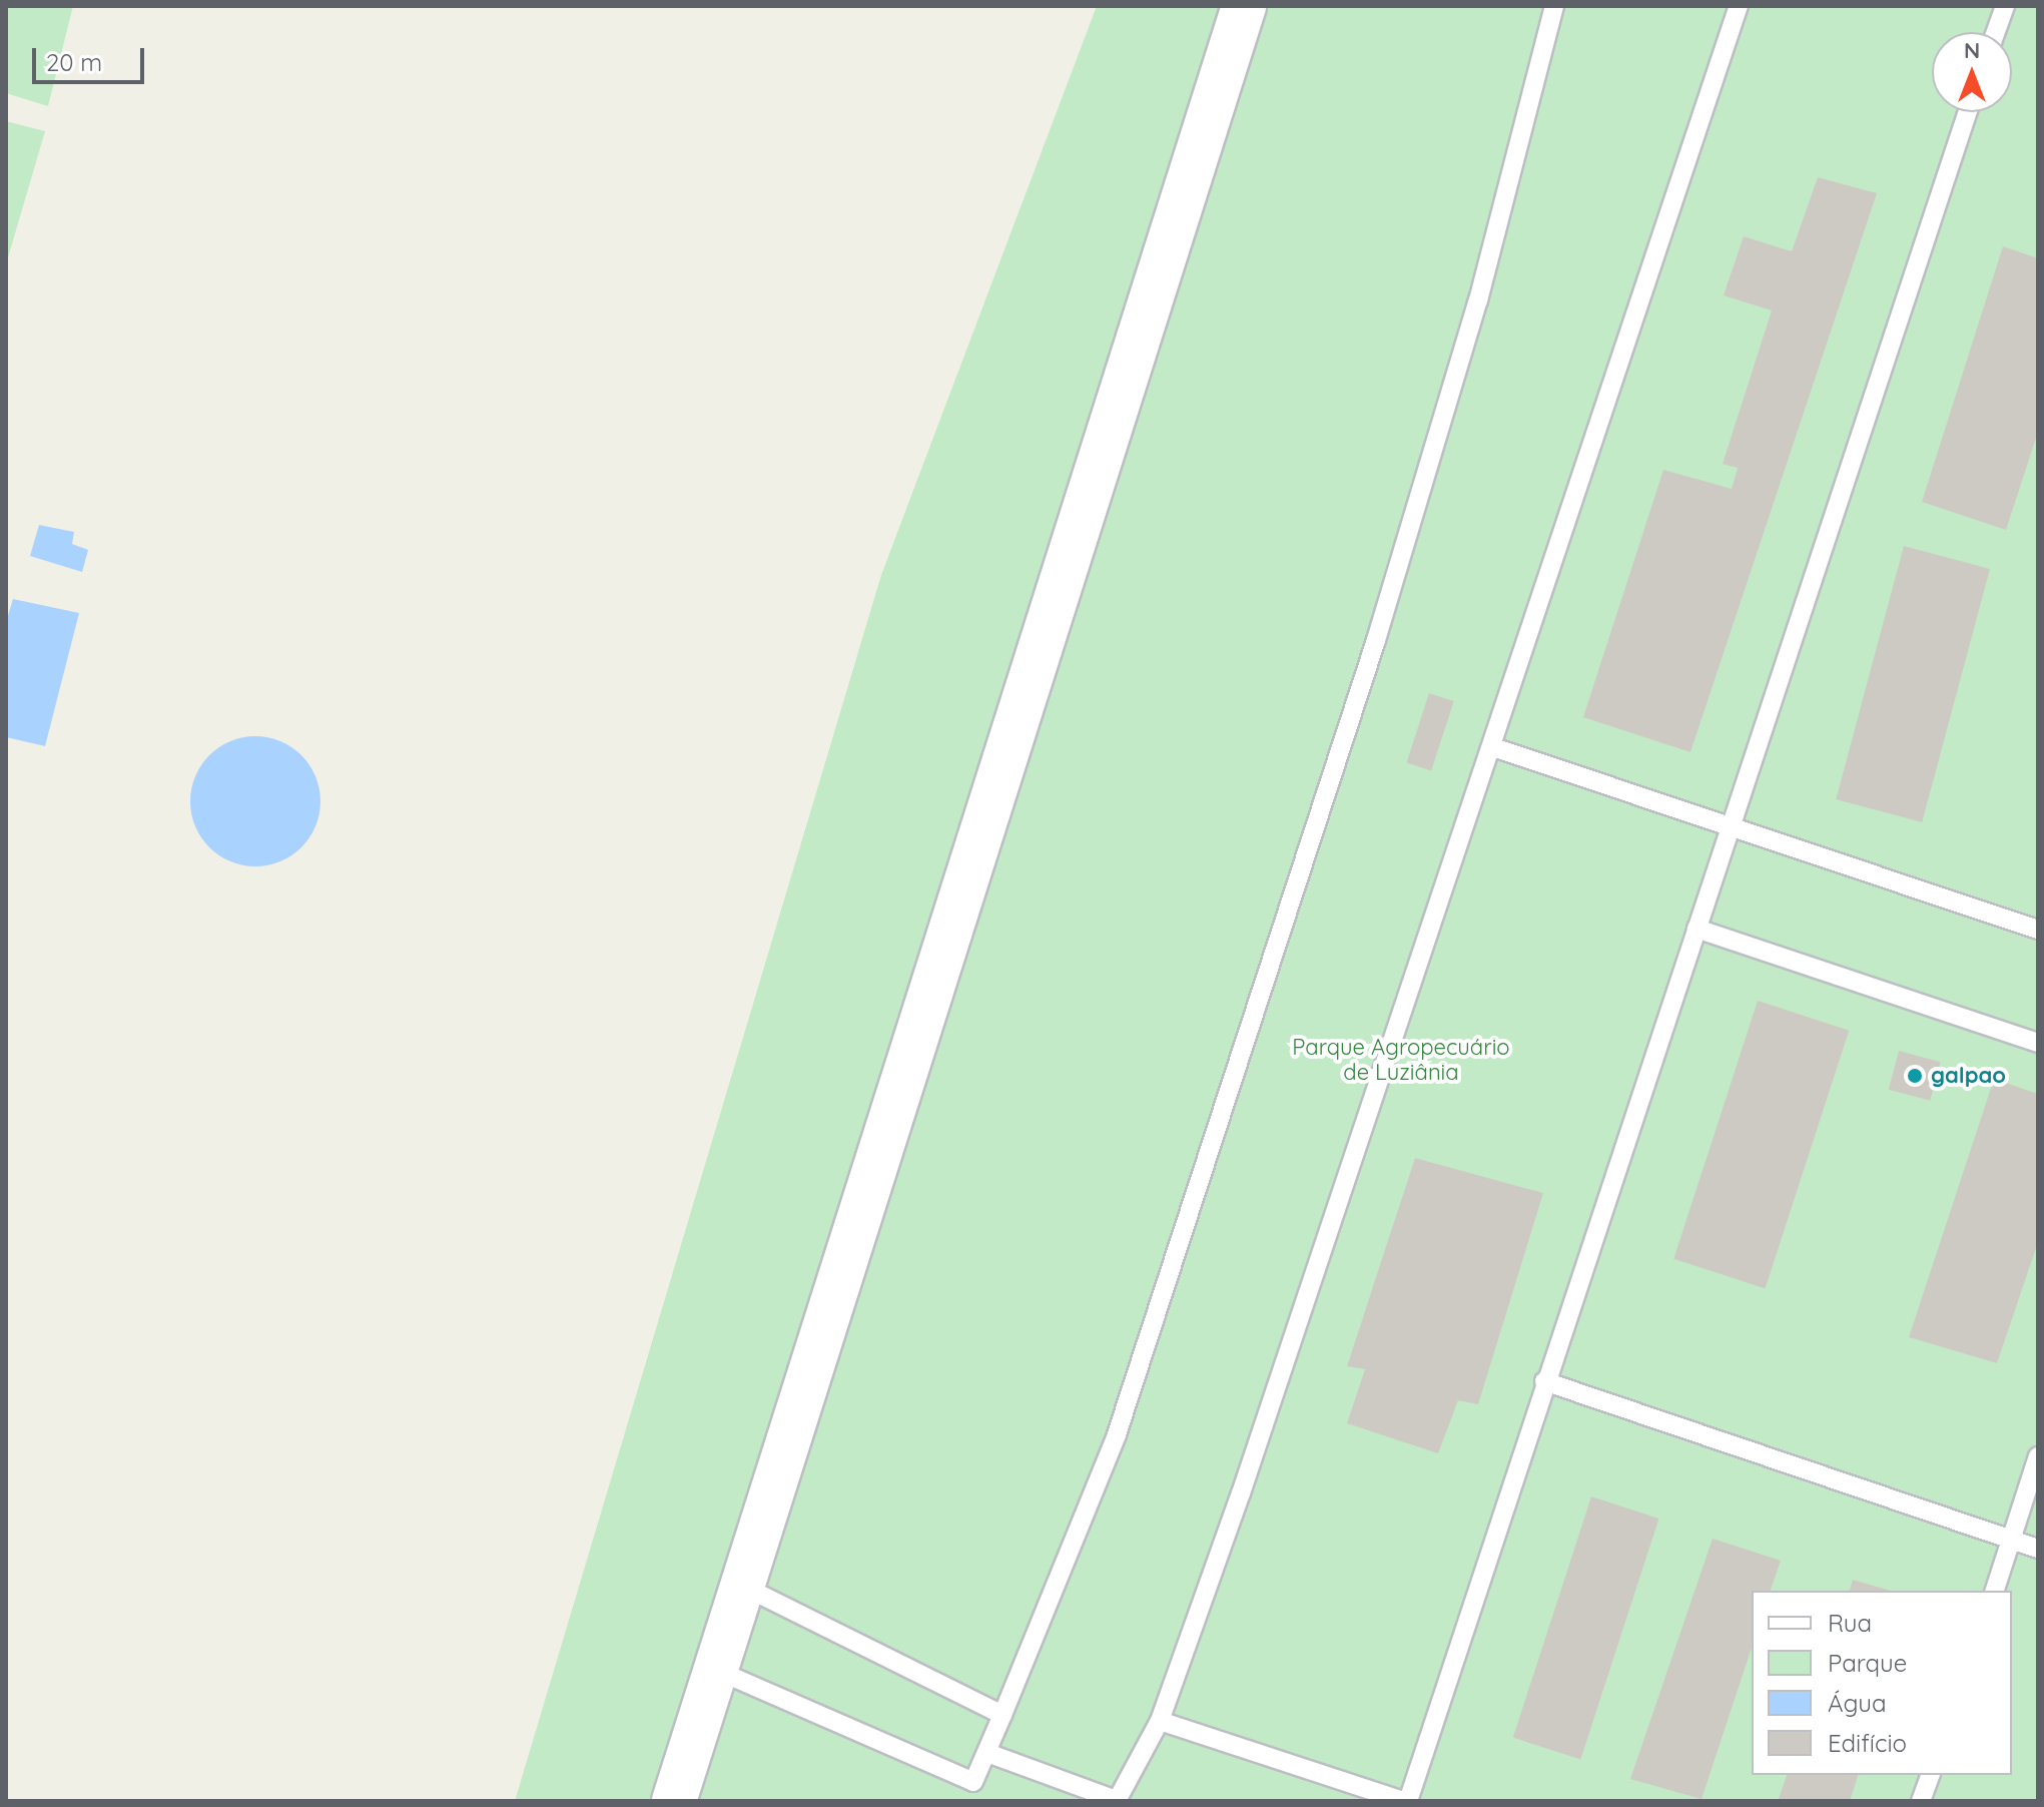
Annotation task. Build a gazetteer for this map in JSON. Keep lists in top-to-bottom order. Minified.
{"parks":["Parque Agropecuário de Luziânia"],"places":["galpao"],"legend":["Rua","Parque","Água","Edifício"],"scale_bar":"20 m","north":"top"}
